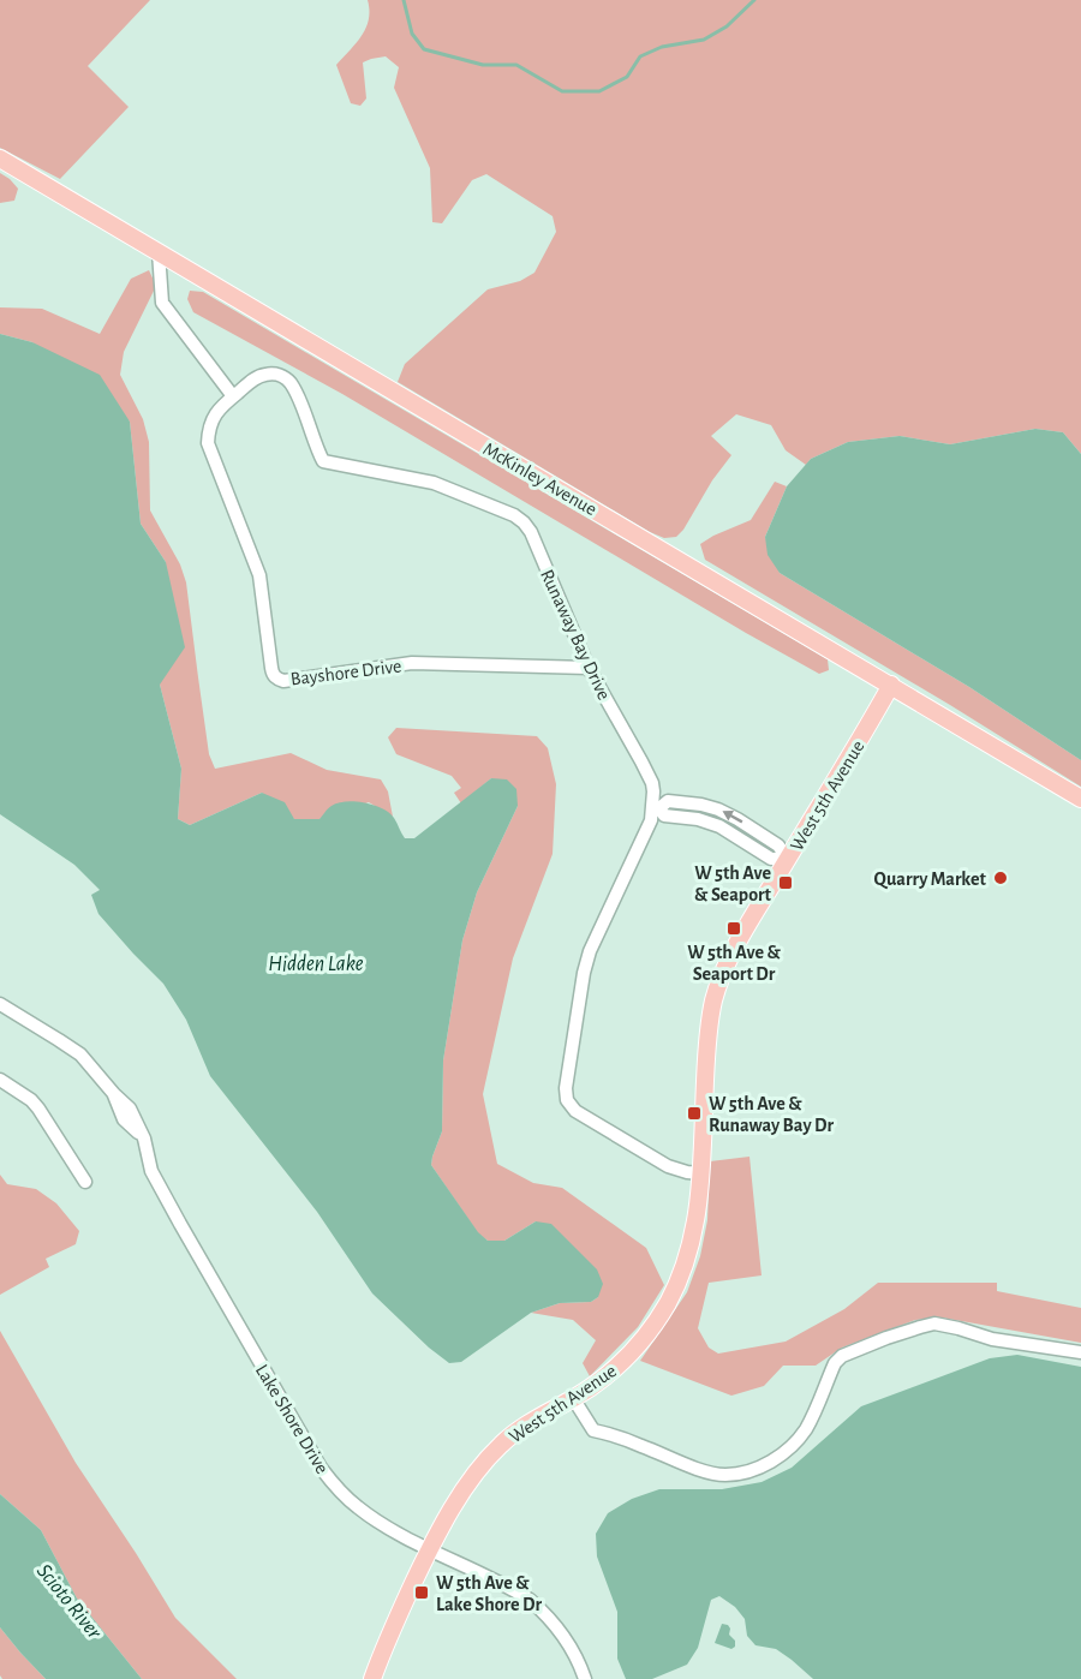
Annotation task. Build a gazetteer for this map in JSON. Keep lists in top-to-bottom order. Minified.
{"streets":{"main road":["McKinley Avenue","West 5th Avenue"],"street":["Runaway Bay Drive","Bayshore Drive","Lake Shore Drive"]},"crossings":[["McKinley Avenue","West 5th Avenue"],["Runaway Bay Drive","Bayshore Drive"],["Runaway Bay Drive","West 5th Avenue"],["West 5th Avenue","Lake Shore Drive"]],"water":["Hidden Lake","Scioto River"],"places":{"other":["Quarry Market"],"transit":["W 5th Ave & Seaport","W 5th Ave & Seaport Dr","W 5th Ave & Runaway Bay Dr","W 5th Ave & Lake Shore Dr"]}}
